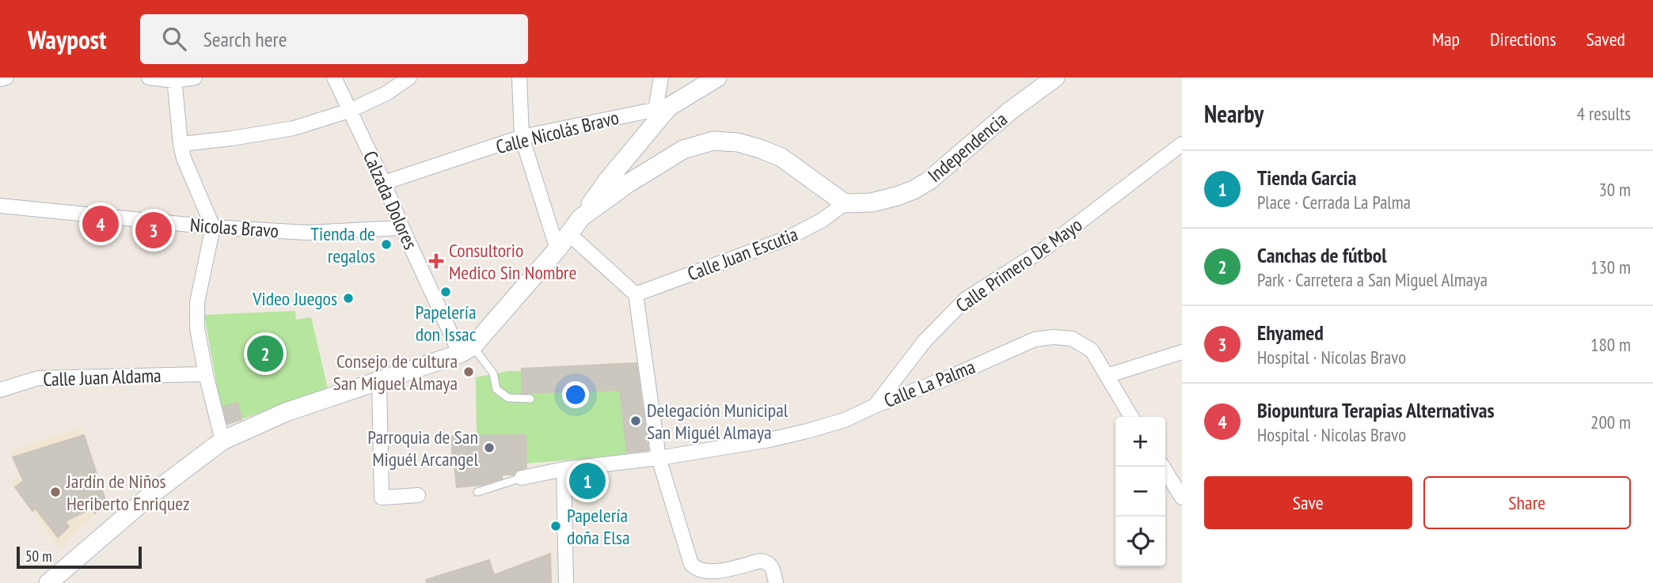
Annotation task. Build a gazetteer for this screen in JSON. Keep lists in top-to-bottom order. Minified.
{"streets":{"street":["Calle Nicolás Bravo","Independencia","Calzada Dolores","Nicolas Bravo","Calle Juan Escutia","Calle Primero De Mayo","Calle Juan Aldama","Calle La Palma"]},"crossings":[["Calle Nicolás Bravo","Calzada Dolores"],["Independencia","Calle Juan Escutia"],["Calzada Dolores","Nicolas Bravo"],["Calle Primero De Mayo","Calle La Palma"]],"places":{"other":["Tienda de regalos","Papelería don Issac","Video Juegos","Consejo de cultura San Miguel Almaya","Delegación Municipal San Miguél Almaya","Parroquia de San Miguél Arcangel","Jardín de Niños Heriberto Enriquez","Papelería doña Elsa"],"health":["Consultorio Medico Sin Nombre"]},"scale_bar":"50 m","page":{"header":"Waypost","search":"Search here","nav":["Map","Directions","Saved"],"heading":["Nearby","4 results"],"list":[{"mark":"1","name":"Tienda Garcia","note":"Place · Cerrada La Palma","value":"30 m"},{"mark":"2","name":"Canchas de fútbol","note":"Park · Carretera a San Miguel Almaya","value":"130 m"},{"mark":"3","name":"Ehyamed","note":"Hospital · Nicolas Bravo","value":"180 m"},{"mark":"4","name":"Biopuntura Terapias Alternativas","note":"Hospital · Nicolas Bravo","value":"200 m"}],"pins":["4","3","2","1"],"map_buttons":["+","−"],"buttons":["Save","Share"],"scale":"50 m"}}
